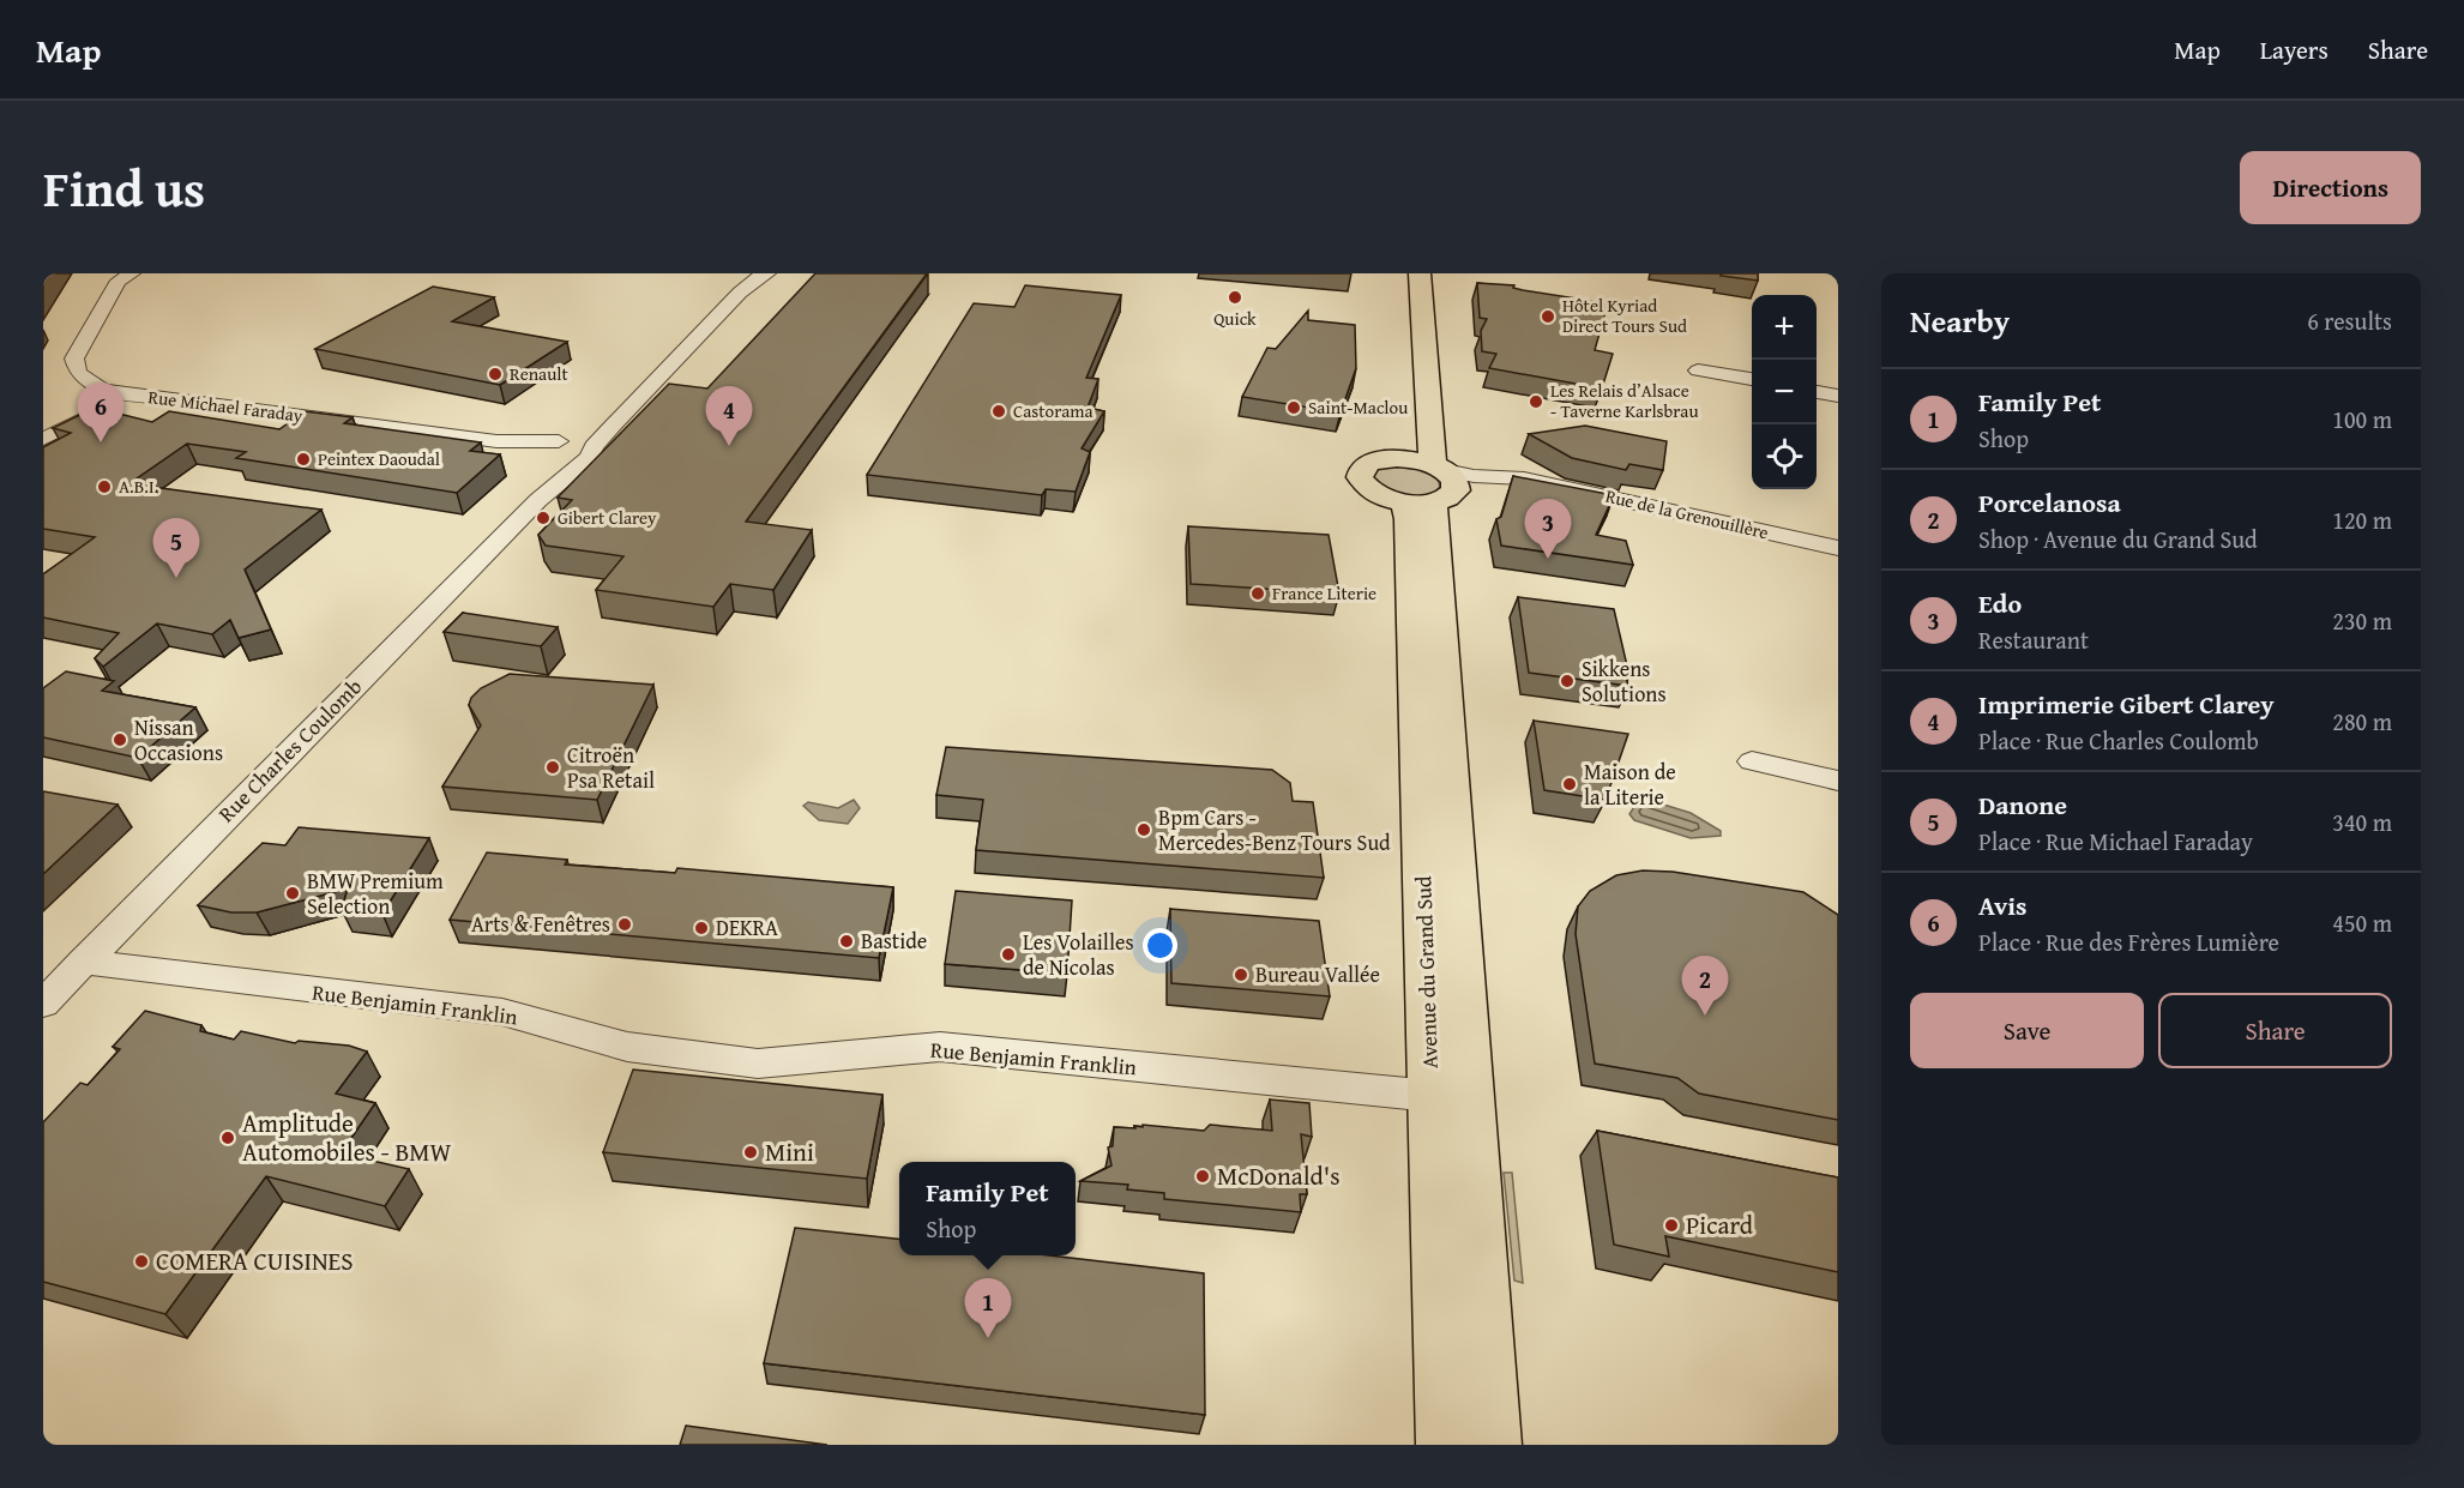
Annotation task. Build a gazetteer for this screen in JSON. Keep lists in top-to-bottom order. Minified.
{"streets":{"main road":["Avenue du Grand Sud"],"street":["Rue Michael Faraday","Rue de la Grenouillère","Rue Charles Coulomb","Rue Benjamin Franklin"]},"crossings":[["Rue Michael Faraday","Rue Charles Coulomb"],["Rue de la Grenouillère","Avenue du Grand Sud"],["Rue Charles Coulomb","Rue Benjamin Franklin"],["Avenue du Grand Sud","Rue Benjamin Franklin"]],"places":["Quick","Hôtel Kyriad Direct Tours Sud","Renault","Les Relais d’Alsace - Taverne Karlsbrau","Saint-Maclou","Castorama","Peintex Daoudal","A.B.I.","Gibert Clarey","France Literie","Sikkens Solutions","Nissan Occasions","Citroën Psa Retail","Maison de la Literie","Bpm Cars - Mercedes-Benz Tours Sud","BMW Premium Selection","Arts & Fenêtres","DEKRA","Bastide","Les Volailles de Nicolas","Bureau Vallée","Amplitude Automobiles - BMW","Mini","McDonald's","Picard","COMERA CUISINES"],"page":{"header":"Map","nav":["Map","Layers","Share"],"title":"Find us","buttons":["Directions",["Save","Share"]],"heading":["Nearby","6 results"],"map_buttons":["+","−"],"list":[{"mark":"1","name":"Family Pet","note":"Shop","value":"100 m"},{"mark":"2","name":"Porcelanosa","note":"Shop · Avenue du Grand Sud","value":"120 m"},{"mark":"3","name":"Edo","note":"Restaurant","value":"230 m"},{"mark":"4","name":"Imprimerie Gibert Clarey","note":"Place · Rue Charles Coulomb","value":"280 m"},{"mark":"5","name":"Danone","note":"Place · Rue Michael Faraday","value":"340 m"},{"mark":"6","name":"Avis","note":"Place · Rue des Frères Lumière","value":"450 m"}],"pins":["6","4","3","5","2","1"],"popup":["Family Pet","Shop"]}}
